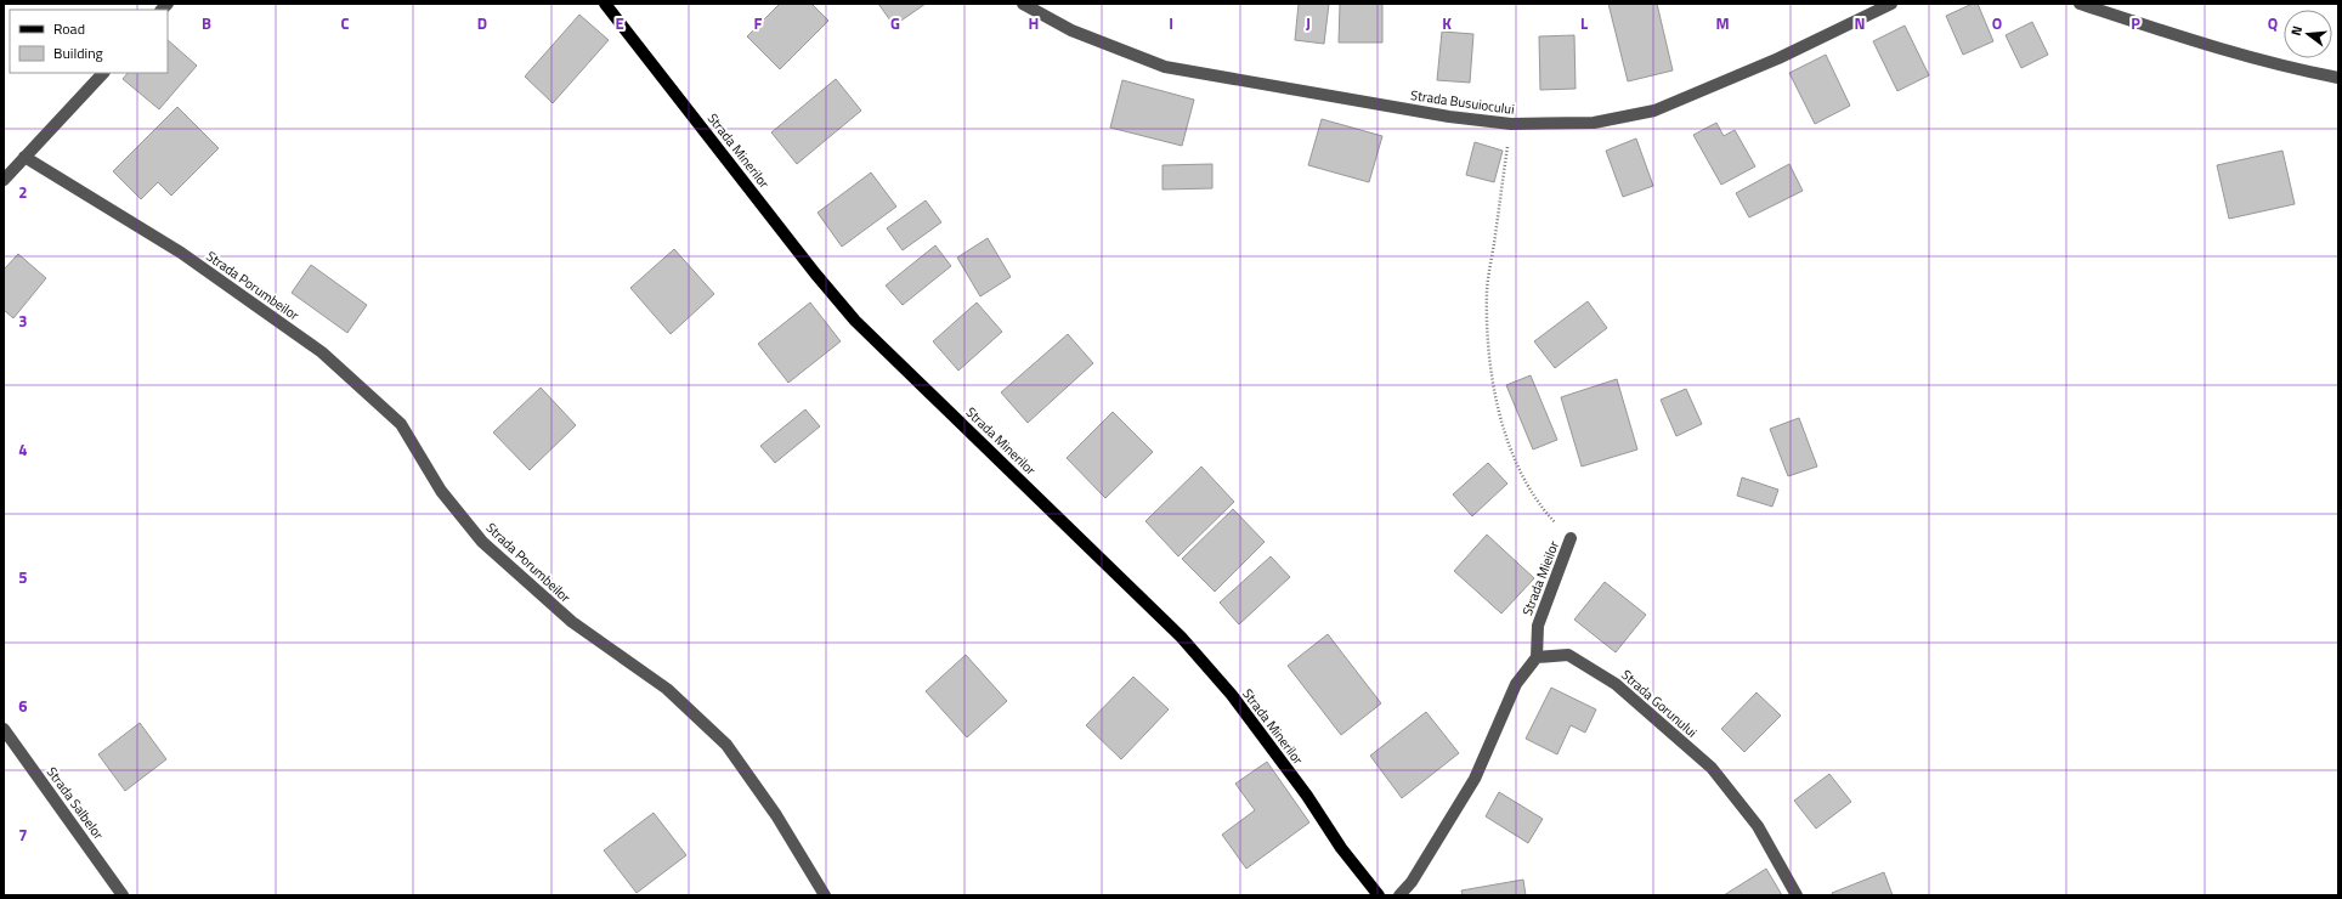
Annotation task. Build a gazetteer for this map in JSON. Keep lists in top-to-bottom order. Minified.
{"streets":{"main road":["Strada Minerilor"],"street":["Strada Busuiocului","Strada Porumbeilor","Strada Mieilor","Strada Gorunului","Strada Salbelor"]},"crossings":[["Strada Mieilor","Strada Gorunului"]],"legend":["Road","Building"],"north":"left","grid":{"columns":["B","C","D","E","F","G","H","I","J","K","L","M","N","O","P","Q"],"rows":["2","3","4","5","6","7"]}}
